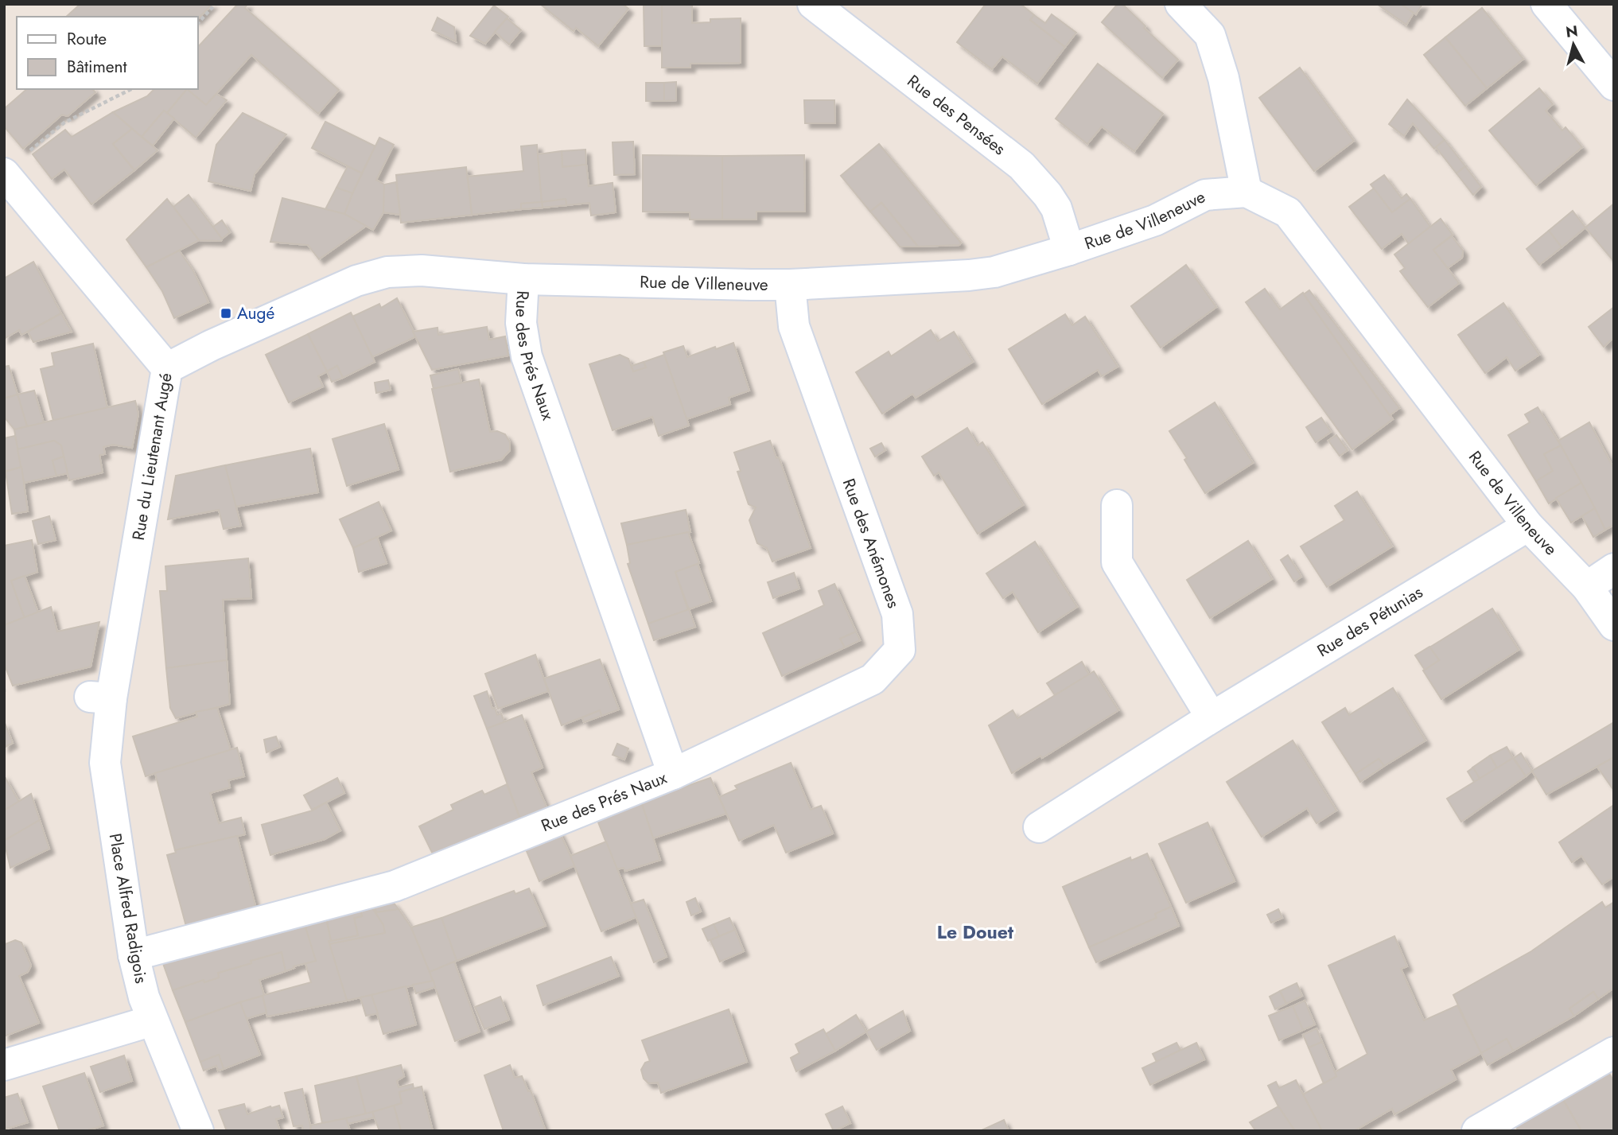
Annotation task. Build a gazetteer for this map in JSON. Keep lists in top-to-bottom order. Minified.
{"streets":{"street":["Rue des Pensées","Rue de Villeneuve","Rue des Prés Naux","Rue du Lieutenant Augé","Rue des Anémones","Rue des Pétunias","Place Alfred Radigois"]},"crossings":[["Rue des Pensées","Rue de Villeneuve"],["Rue de Villeneuve","Rue des Prés Naux"],["Rue de Villeneuve","Rue du Lieutenant Augé"],["Rue de Villeneuve","Rue des Anémones"],["Rue de Villeneuve","Rue des Pétunias"],["Rue des Prés Naux","Rue des Anémones"],["Rue des Prés Naux","Place Alfred Radigois"],["Rue du Lieutenant Augé","Place Alfred Radigois"]],"districts":["Le Douet"],"places":{"transit":["Augé"]},"legend":["Route","Bâtiment"],"north":"top"}
